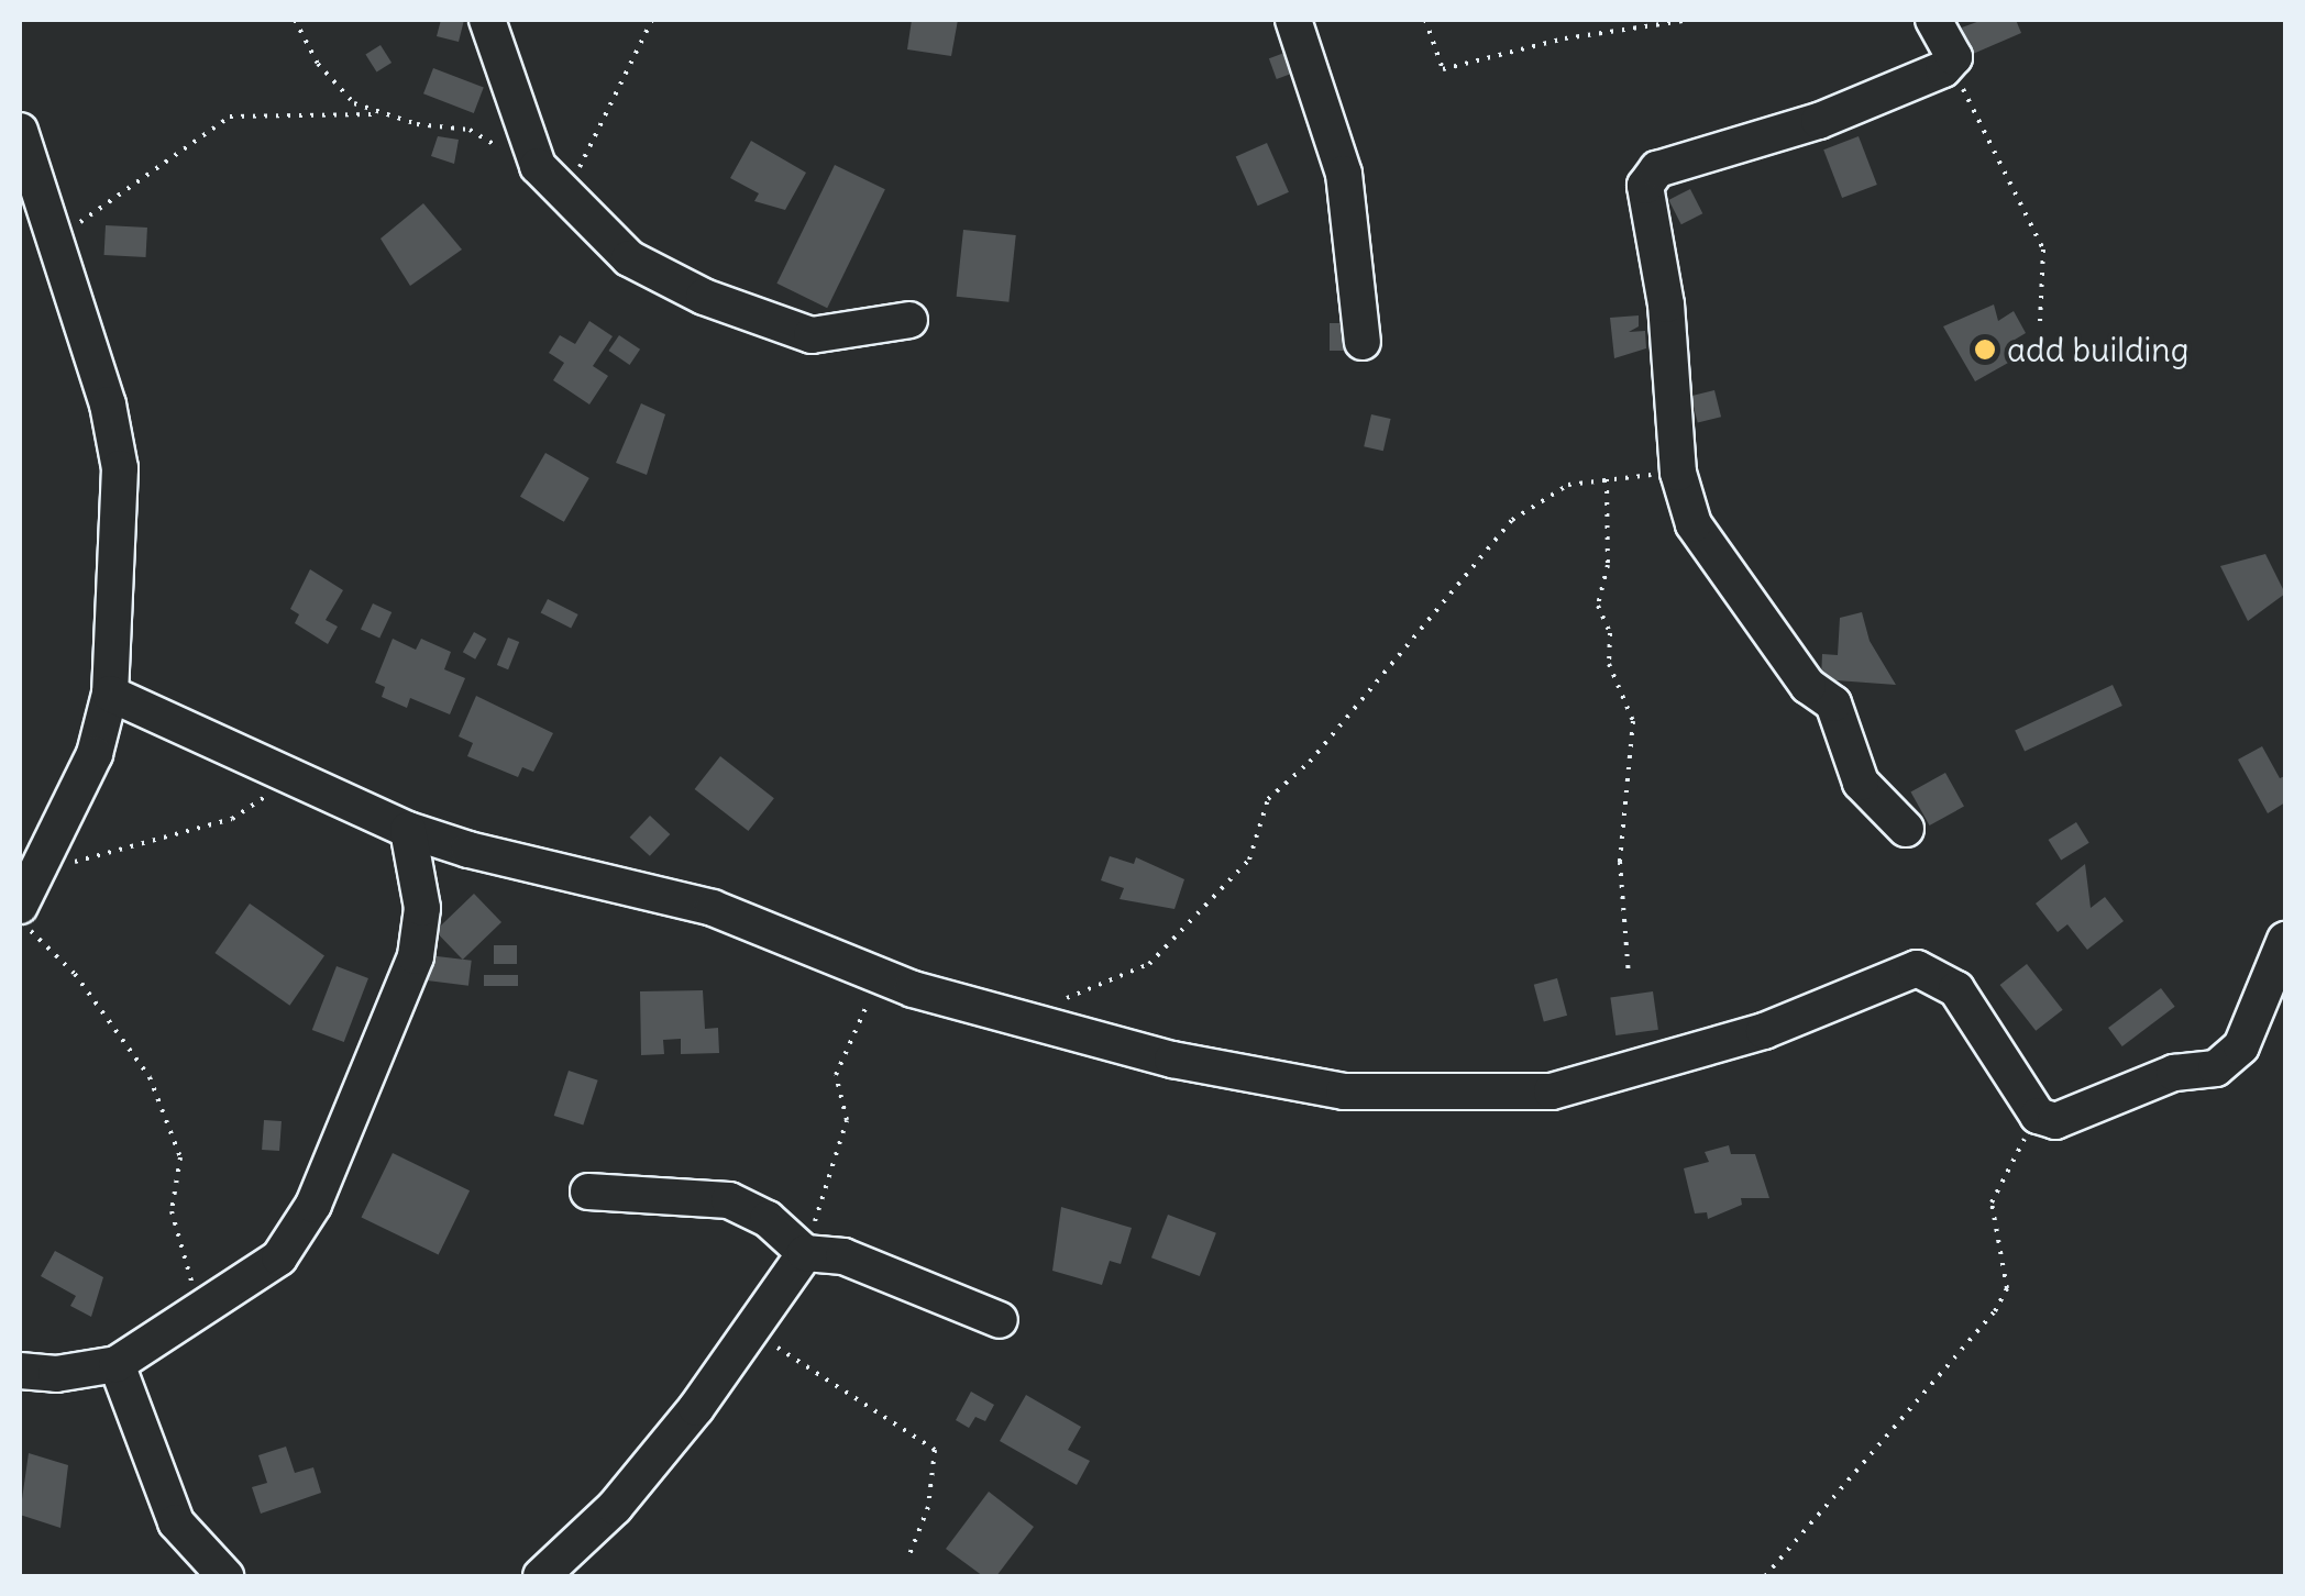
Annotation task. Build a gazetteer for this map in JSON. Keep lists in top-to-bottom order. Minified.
{"places":["add building"]}
